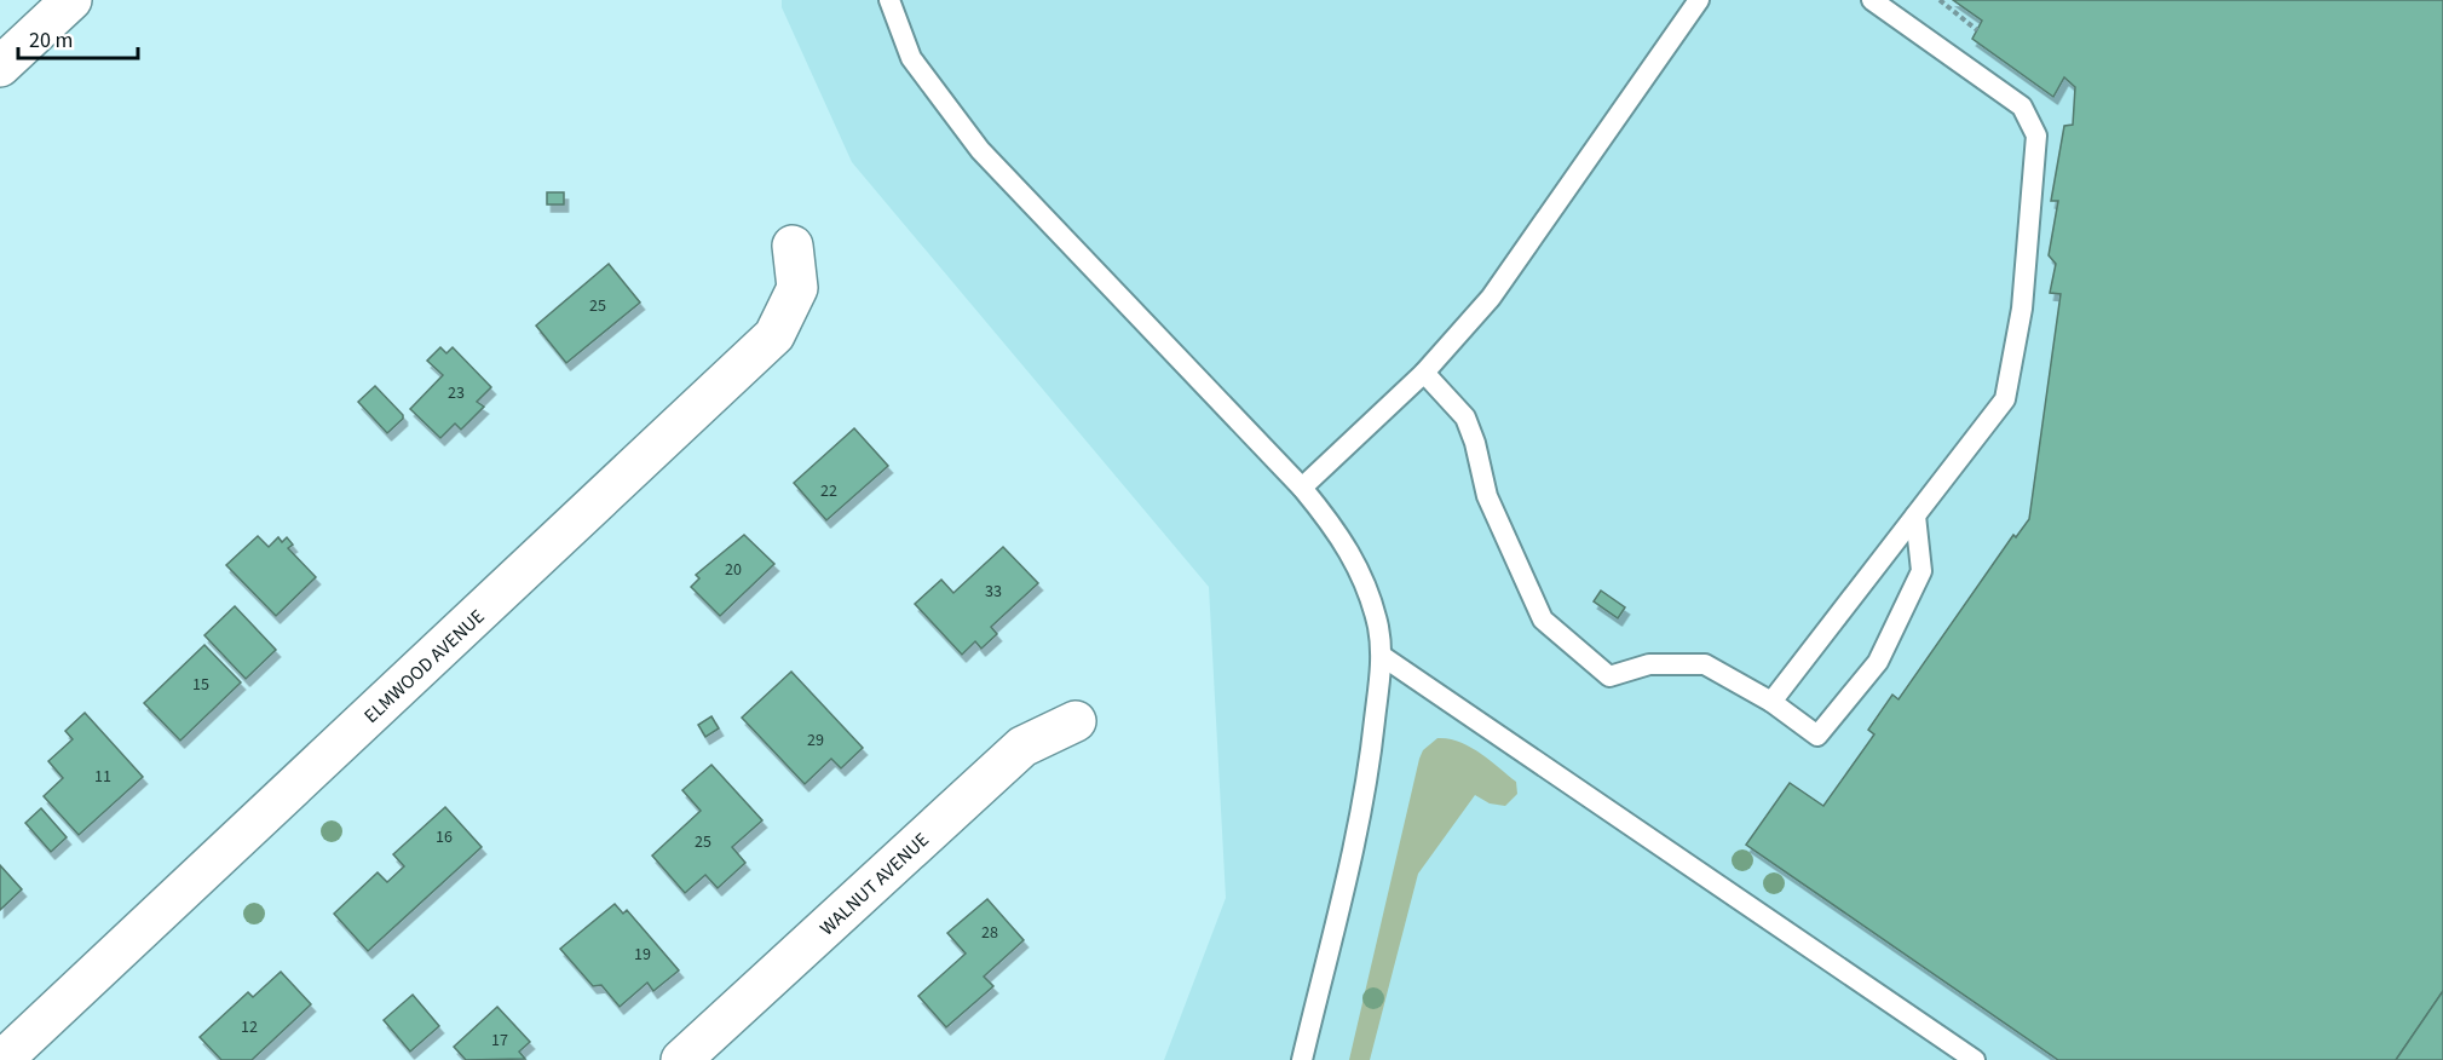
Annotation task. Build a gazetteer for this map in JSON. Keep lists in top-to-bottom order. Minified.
{"streets":{"main road":["ELMWOOD AVENUE","WALNUT AVENUE"]},"house_numbers":["25","23","22","20","33","15","29","11","16","25","28","19","12","17"],"scale_bar":"20 m"}
